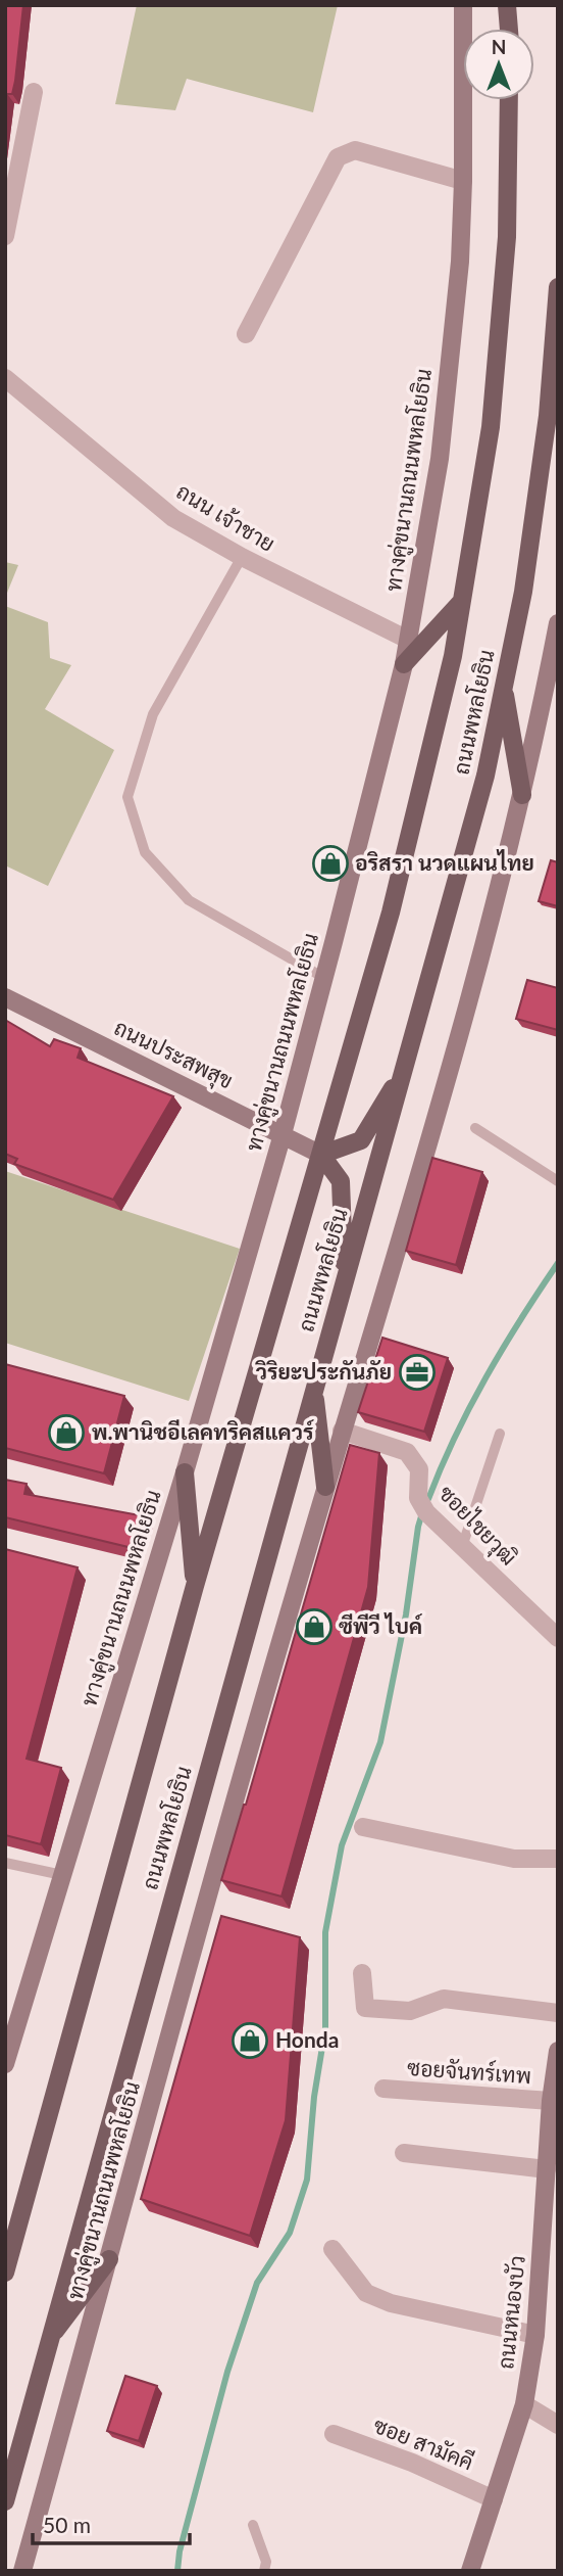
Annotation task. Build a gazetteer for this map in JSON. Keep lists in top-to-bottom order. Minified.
{"streets":{"main road":["ทางคู่ขนานถนนพหลโยธิน","ถนนพหลโยธิน","ถนนประสพสุข","ถนนหนองบัว"],"street":["ถนน เจ้าชาย","ซอยไชยวุฒิ","ซอยจันทร์เทพ","ซอย สามัคคี"]},"crossings":[["ทางคู่ขนานถนนพหลโยธิน","ถนน เจ้าชาย"],["ทางคู่ขนานถนนพหลโยธิน","ถนนประสพสุข"],["ทางคู่ขนานถนนพหลโยธิน","ซอยไชยวุฒิ"],["ถนนพหลโยธิน","ถนนประสพสุข"],["ซอยจันทร์เทพ","ถนนหนองบัว"],["ถนนหนองบัว","ซอย สามัคคี"]],"places":{"shop":["อริสรา นวดแผนไทย","พ.พานิชอีเลคทริคสแควร์","ซีพีวี ไบค์","Honda"],"office":["วิริยะประกันภัย"]},"scale_bar":"50 m","north":"top"}
